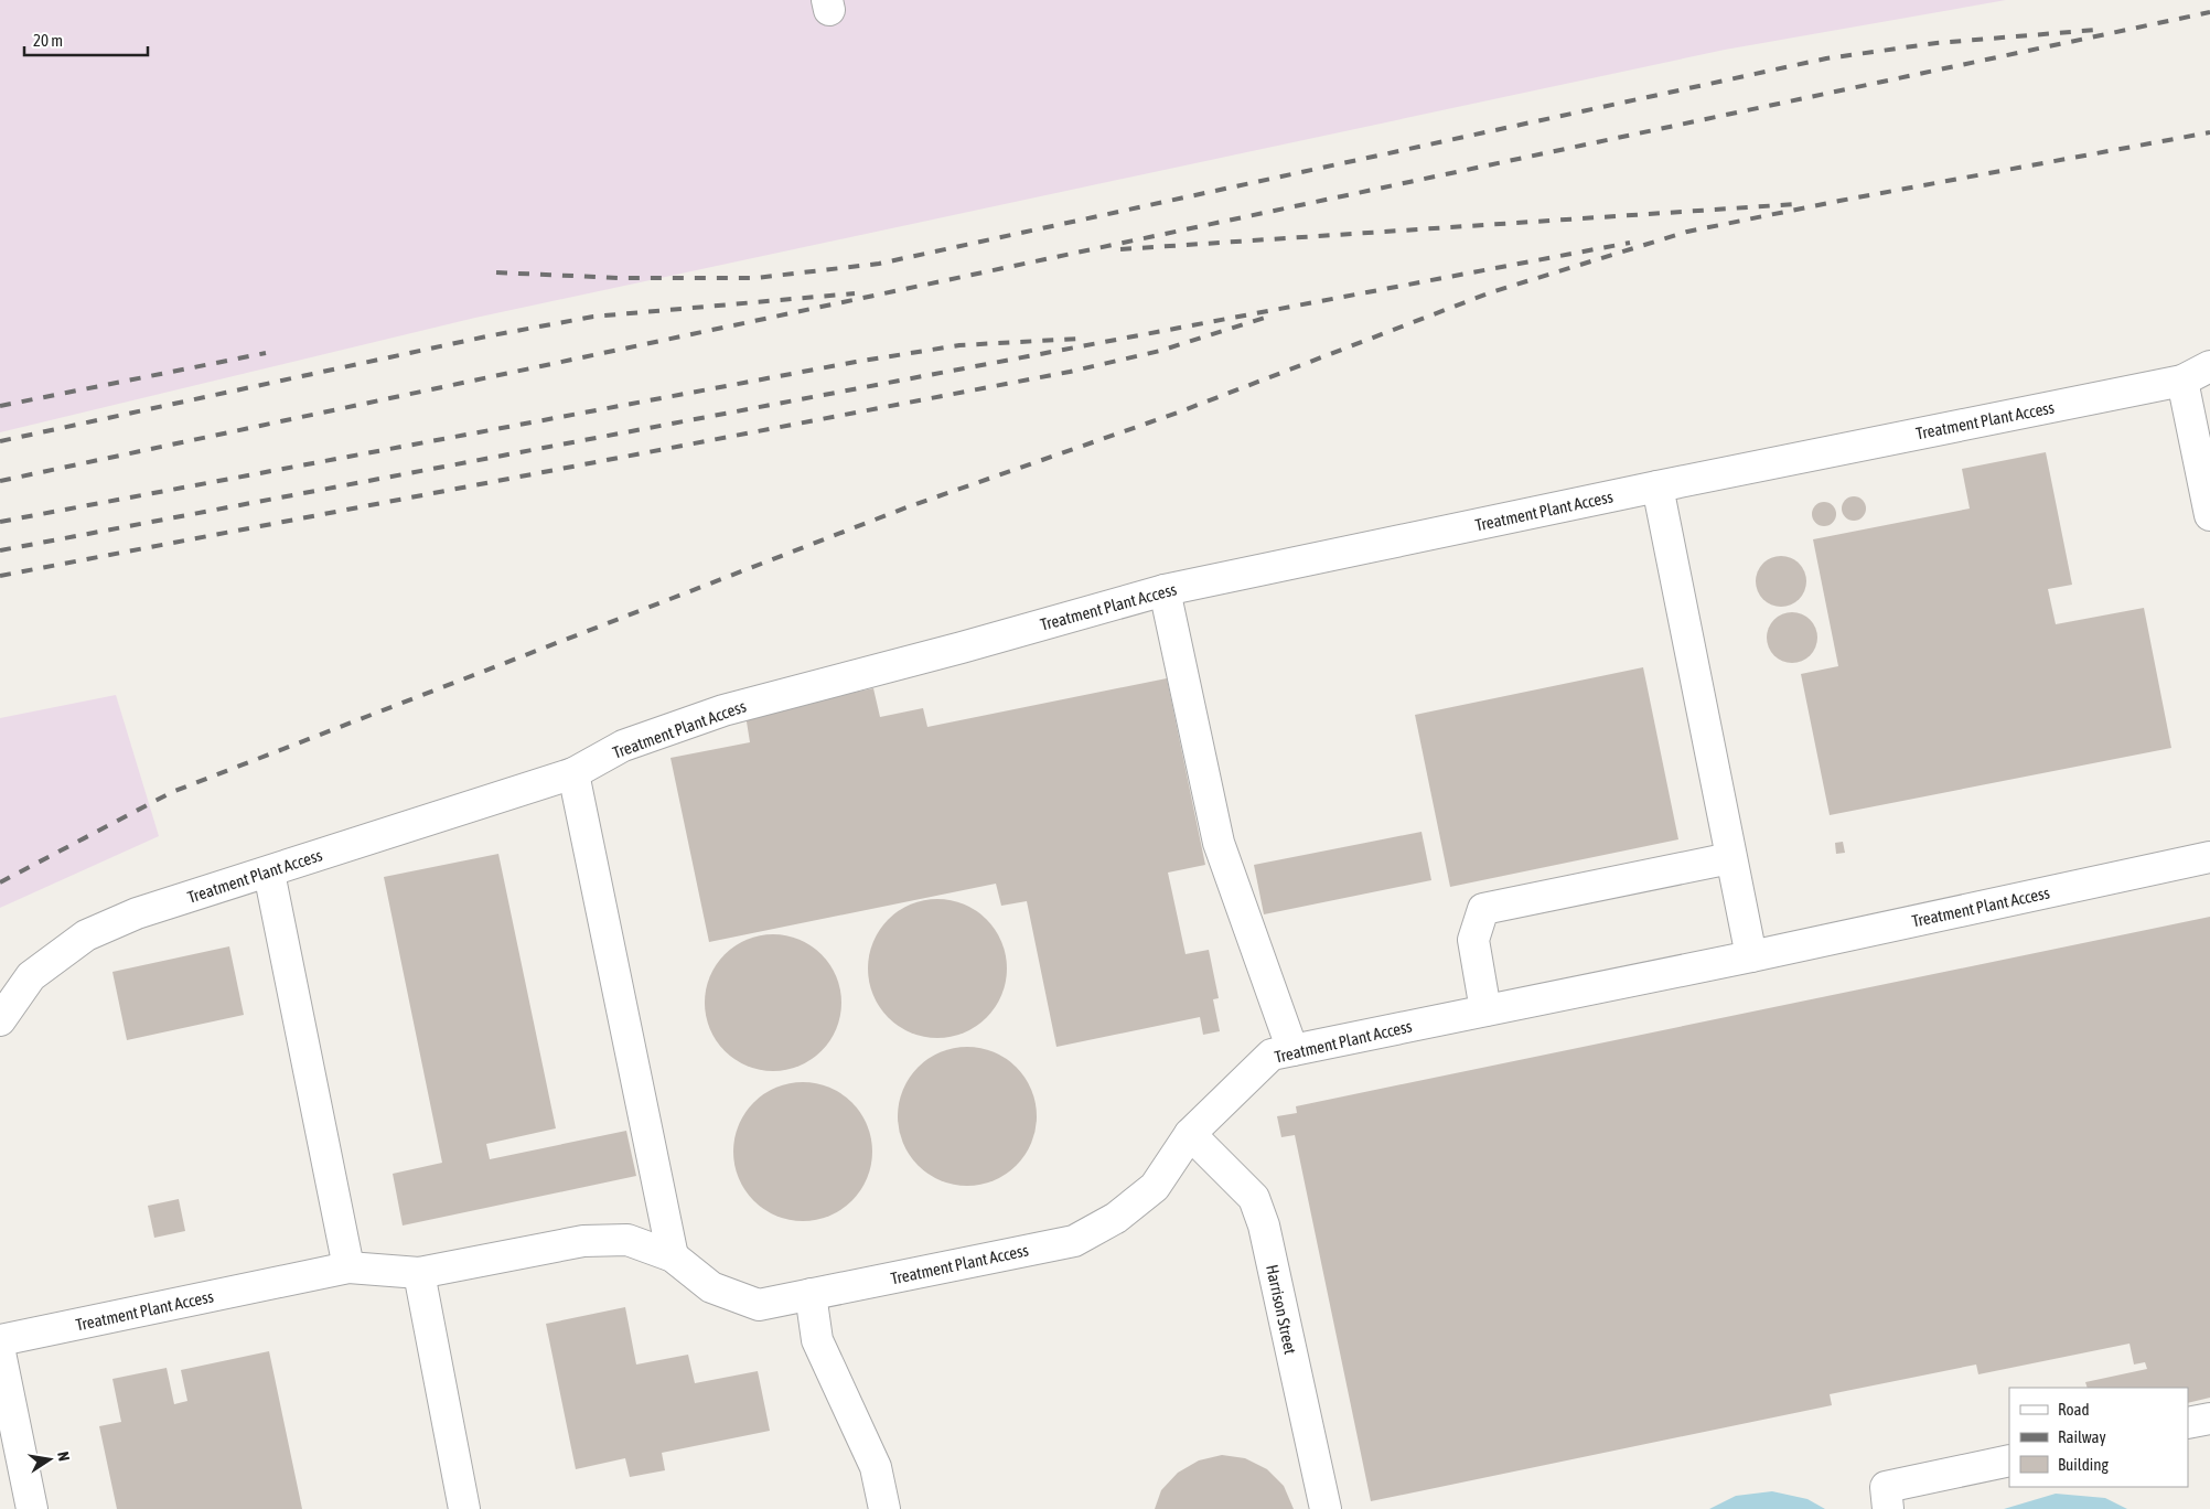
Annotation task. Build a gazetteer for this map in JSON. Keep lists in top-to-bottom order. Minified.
{"streets":{"lane":["Treatment Plant Access","Harrison Street"]},"crossings":[["Treatment Plant Access","Harrison Street"]],"legend":["Road","Railway","Building"],"scale_bar":"20 m","north":"right"}
